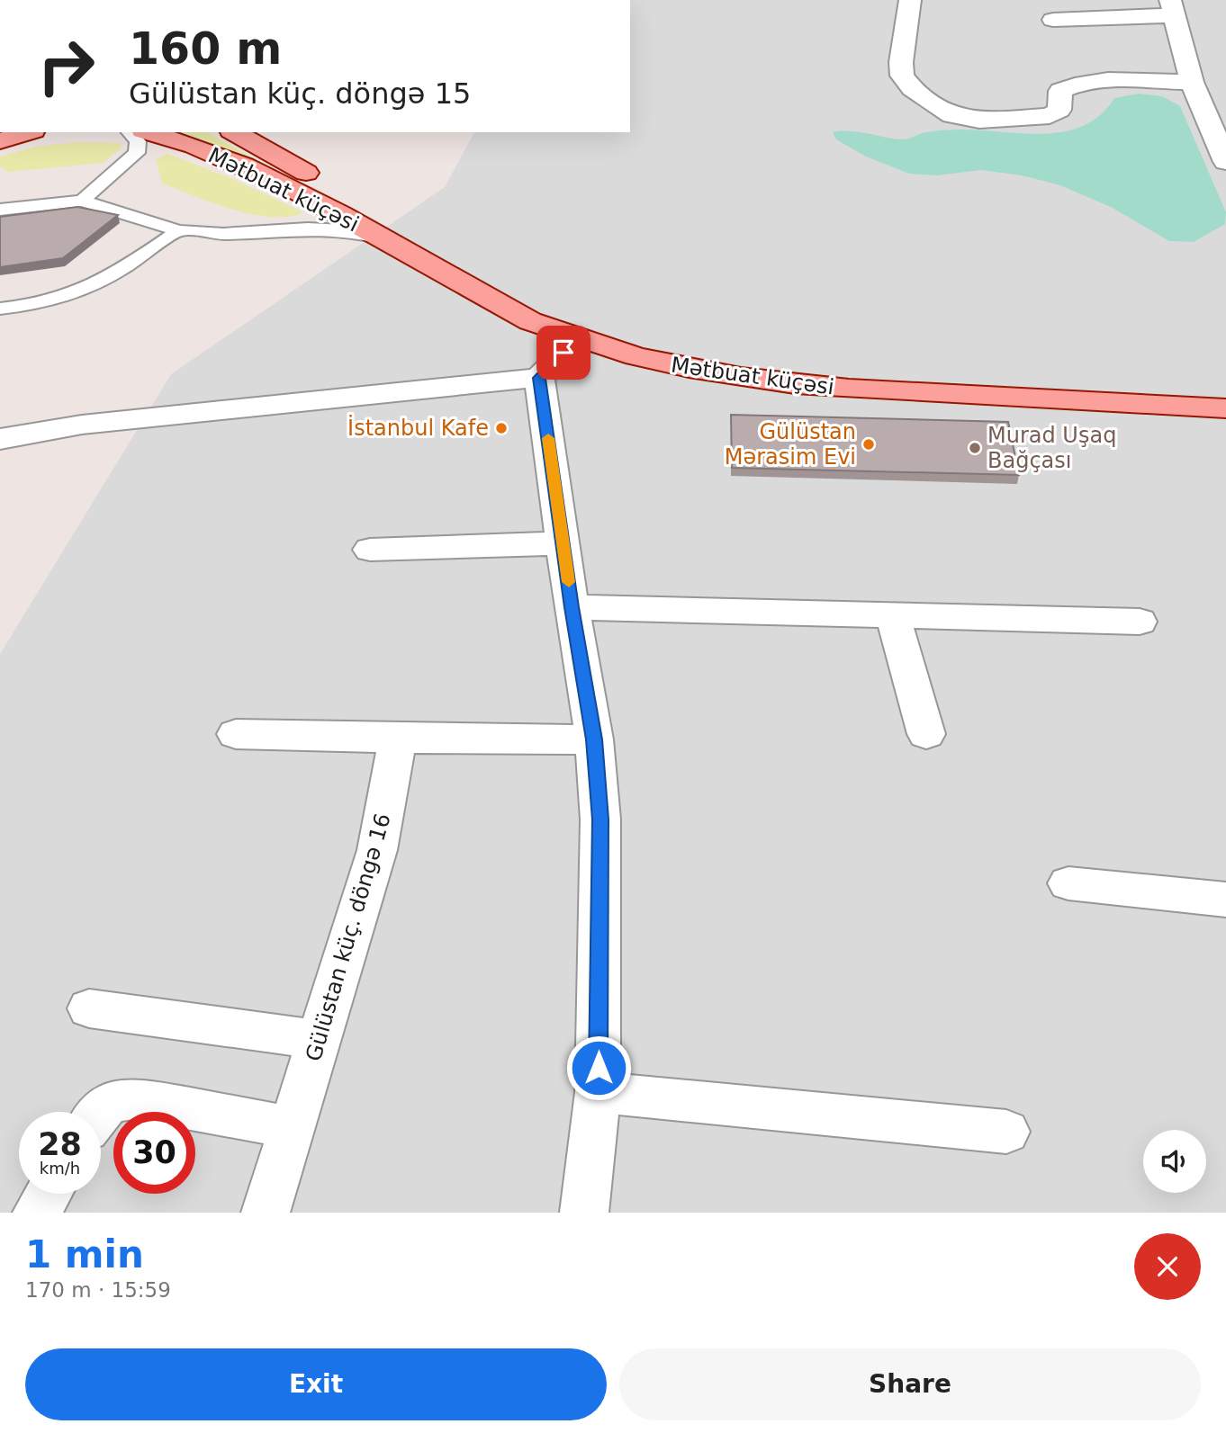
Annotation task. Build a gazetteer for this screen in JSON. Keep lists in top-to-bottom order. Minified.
{"streets":{"main road":["Mətbuat küçəsi"],"street":["Gülüstan küç. döngə 16"]},"places":["İstanbul Kafe","Gülüstan Mərasim Evi","Murad Uşaq Bağçası"],"page":{"turn":["160 m","Gülüstan küç. döngə 15"],"speed":"28 km/h","limit":"30","heading":["1 min","170 m · 15:59"],"buttons":["Exit","Share"]}}
